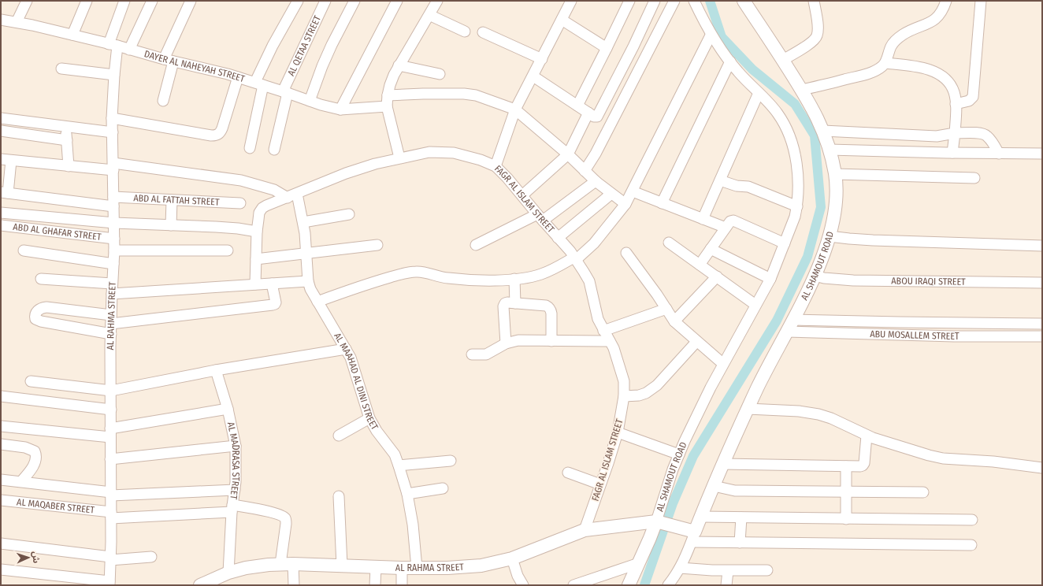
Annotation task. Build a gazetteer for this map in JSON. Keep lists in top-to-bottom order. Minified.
{"streets":{"street":["AL QETAA STREET","DAYER AL NAHEYAH STREET","FAGR AL ISLAM STREET","ABD AL FATTAH STREET","ABD AL GHAFAR STREET","AL SHAMOUT ROAD","ABOU IRAQI STREET","AL RAHMA STREET","ABU MOSALLEM STREET","AL MAAHAD AL DINI STREET","AL MADRASA STREET","AL MAQABER STREET"]},"crossings":[["AL QETAA STREET","DAYER AL NAHEYAH STREET"],["DAYER AL NAHEYAH STREET","AL RAHMA STREET"],["FAGR AL ISLAM STREET","AL RAHMA STREET"],["FAGR AL ISLAM STREET","AL MAAHAD AL DINI STREET"],["ABD AL FATTAH STREET","AL RAHMA STREET"],["ABD AL GHAFAR STREET","AL RAHMA STREET"],["AL SHAMOUT ROAD","ABOU IRAQI STREET"],["AL SHAMOUT ROAD","AL RAHMA STREET"],["AL SHAMOUT ROAD","ABU MOSALLEM STREET"],["AL RAHMA STREET","AL MAAHAD AL DINI STREET"],["AL RAHMA STREET","AL MADRASA STREET"],["AL RAHMA STREET","AL MAQABER STREET"],["AL MADRASA STREET","AL MAQABER STREET"]],"north":"right"}
